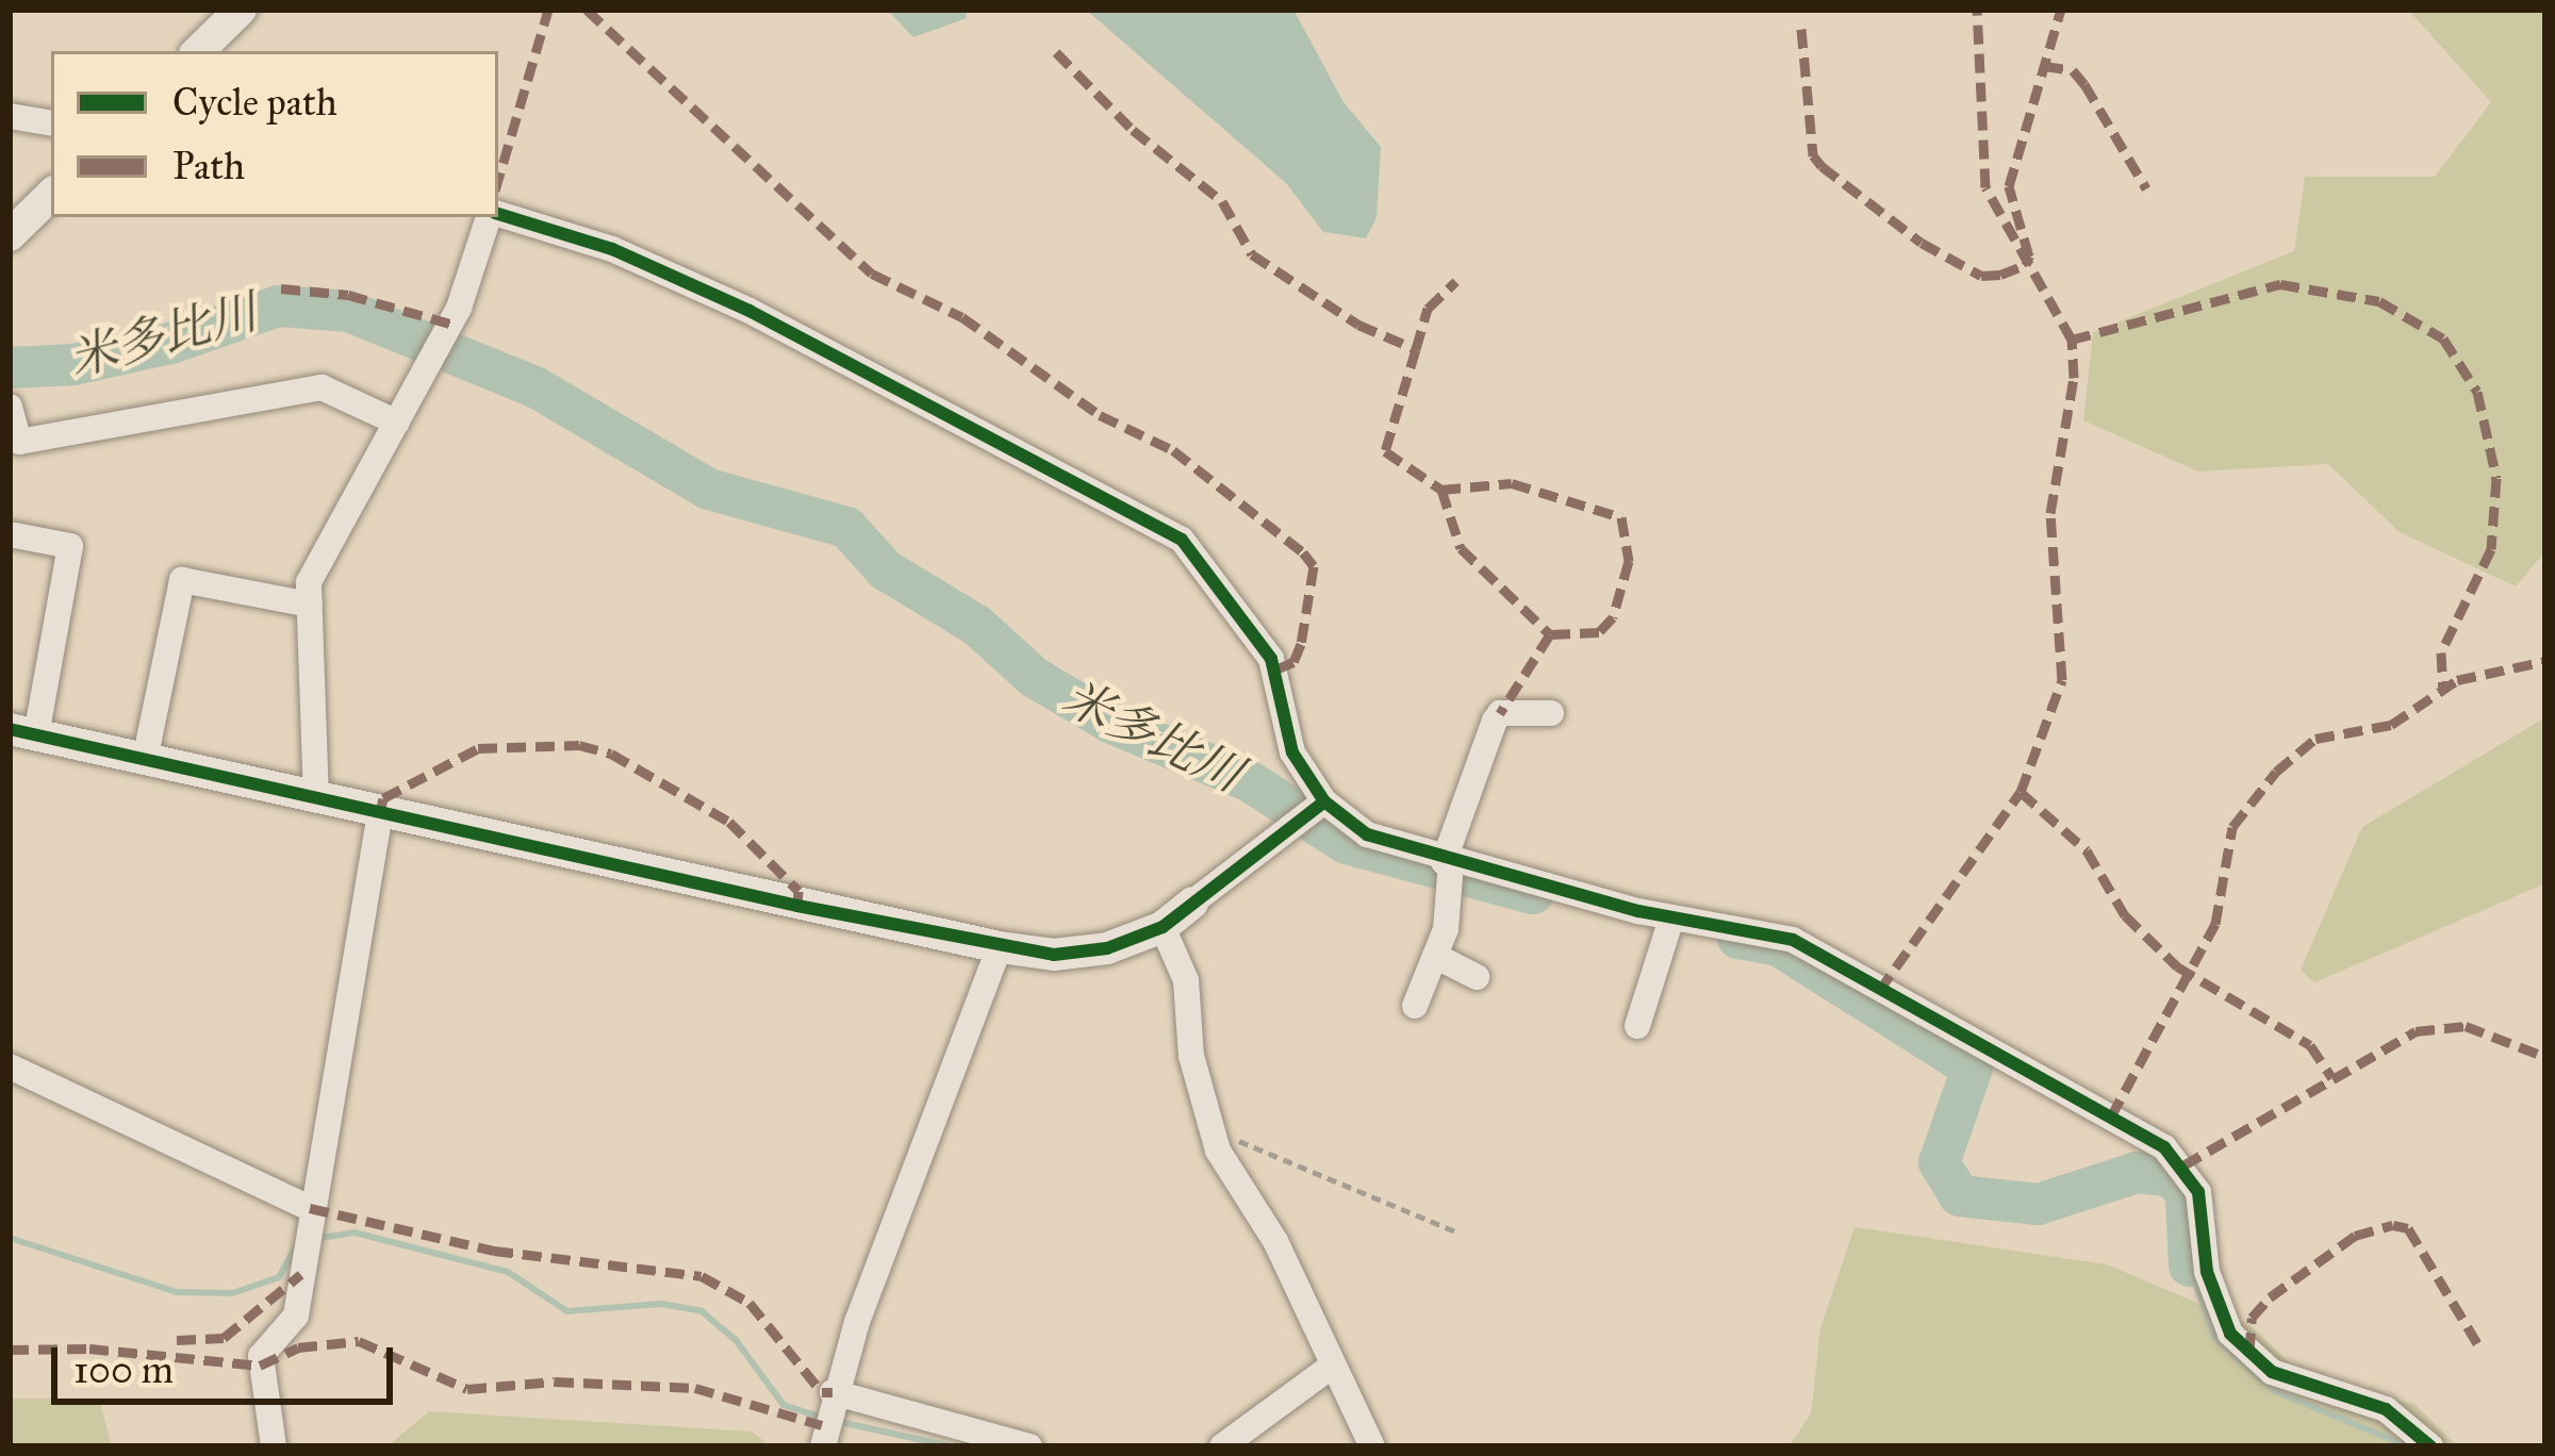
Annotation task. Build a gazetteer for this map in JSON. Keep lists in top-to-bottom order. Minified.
{"water":["米多比川"],"legend":["Cycle path","Path"],"scale_bar":"100 m"}
